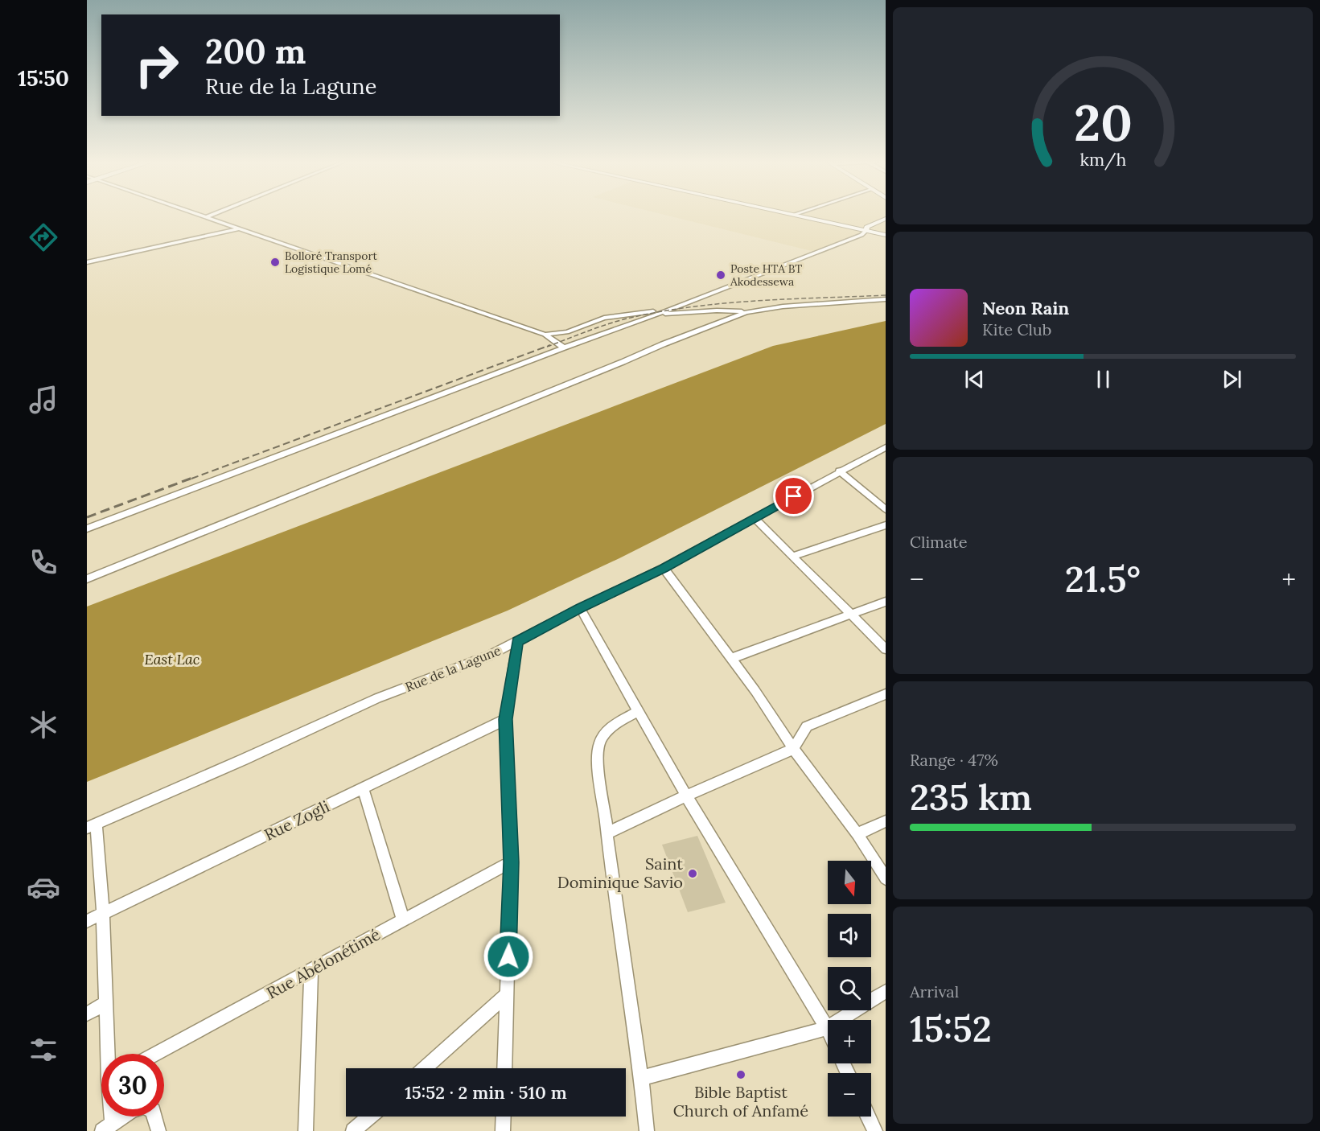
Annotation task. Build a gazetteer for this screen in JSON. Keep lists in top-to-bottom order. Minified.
{"streets":{"street":["Rue de la Lagune","Rue Zogli","Rue Abélonétimé"]},"water":["East Lac"],"places":["Bolloré Transport Logistique Lomé","Poste HTA BT Akodessewa","Saint Dominique Savio","Bible Baptist Church of Anfamé"],"north":"bottom","page":{"tabs":"15:50","turn":["200 m","Rue de la Lagune"],"song":["Neon Rain","Kite Club"],"tile":["Climate",["Range · 47%","235 km"],["Arrival","15:52"]],"heat":["−","21.5°","+"],"map_buttons":["+","−"],"limit":"30","trip":"15:52 · 2 min · 510 m","gauge":["20","km/h"]}}
